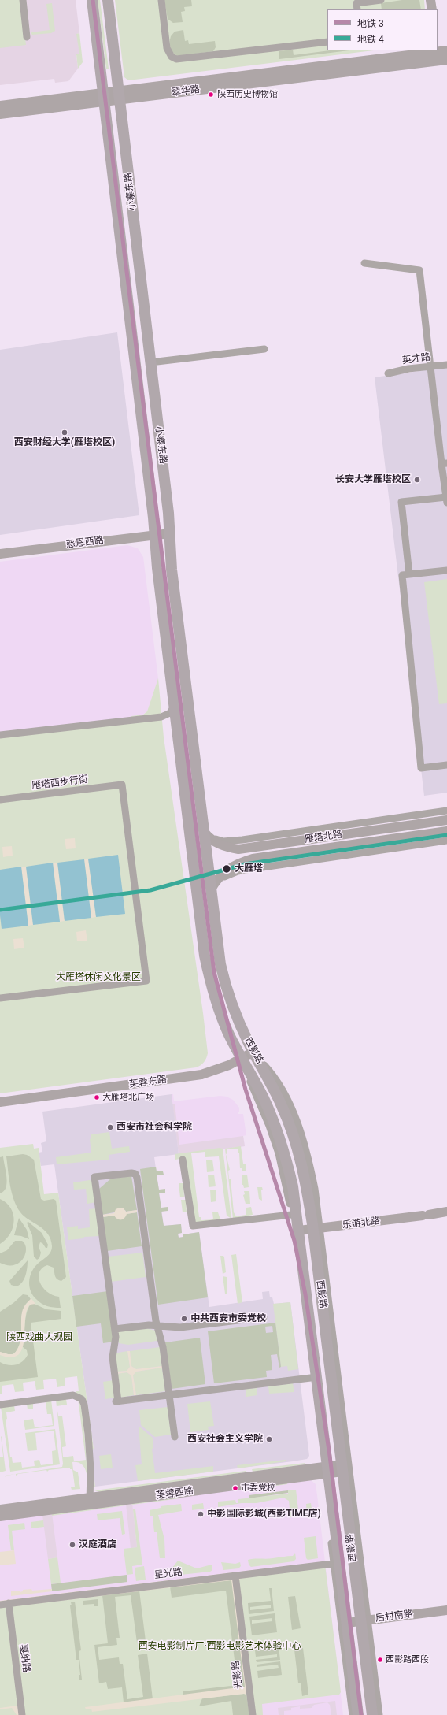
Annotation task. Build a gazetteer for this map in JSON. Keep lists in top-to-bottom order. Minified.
{"streets":{"main road":["翠华路","小寨东路","慈恩西路","雁塔北路","西影路","芙蓉东路","乐游北路","芙蓉西路","后村南路"],"street":["英才路","雁塔西步行街","星光路","戛纳路","光影路"]},"crossings":[["翠华路","小寨东路"],["小寨东路","慈恩西路"],["小寨东路","雁塔北路"],["小寨东路","西影路"],["小寨东路","芙蓉东路"],["雁塔北路","西影路"],["西影路","芙蓉东路"],["西影路","乐游北路"],["西影路","芙蓉西路"],["西影路","星光路"],["西影路","后村南路"],["星光路","戛纳路"],["星光路","光影路"]],"parks":["大雁塔休闲文化景区","陕西戏曲大观园","西安电影制片厂·西影电影艺术体验中心"],"places":["陕西历史博物馆","西安财经大学(雁塔校区)","长安大学雁塔校区","大雁塔","大雁塔北广场","西安市社会科学院","中共西安市委党校","西安社会主义学院","市委党校","中影国际影城(西影TIME店)","汉庭酒店","西影路西段"],"lines":["metro line 3","metro line 4"],"legend":["地铁 3","地铁 4"]}
